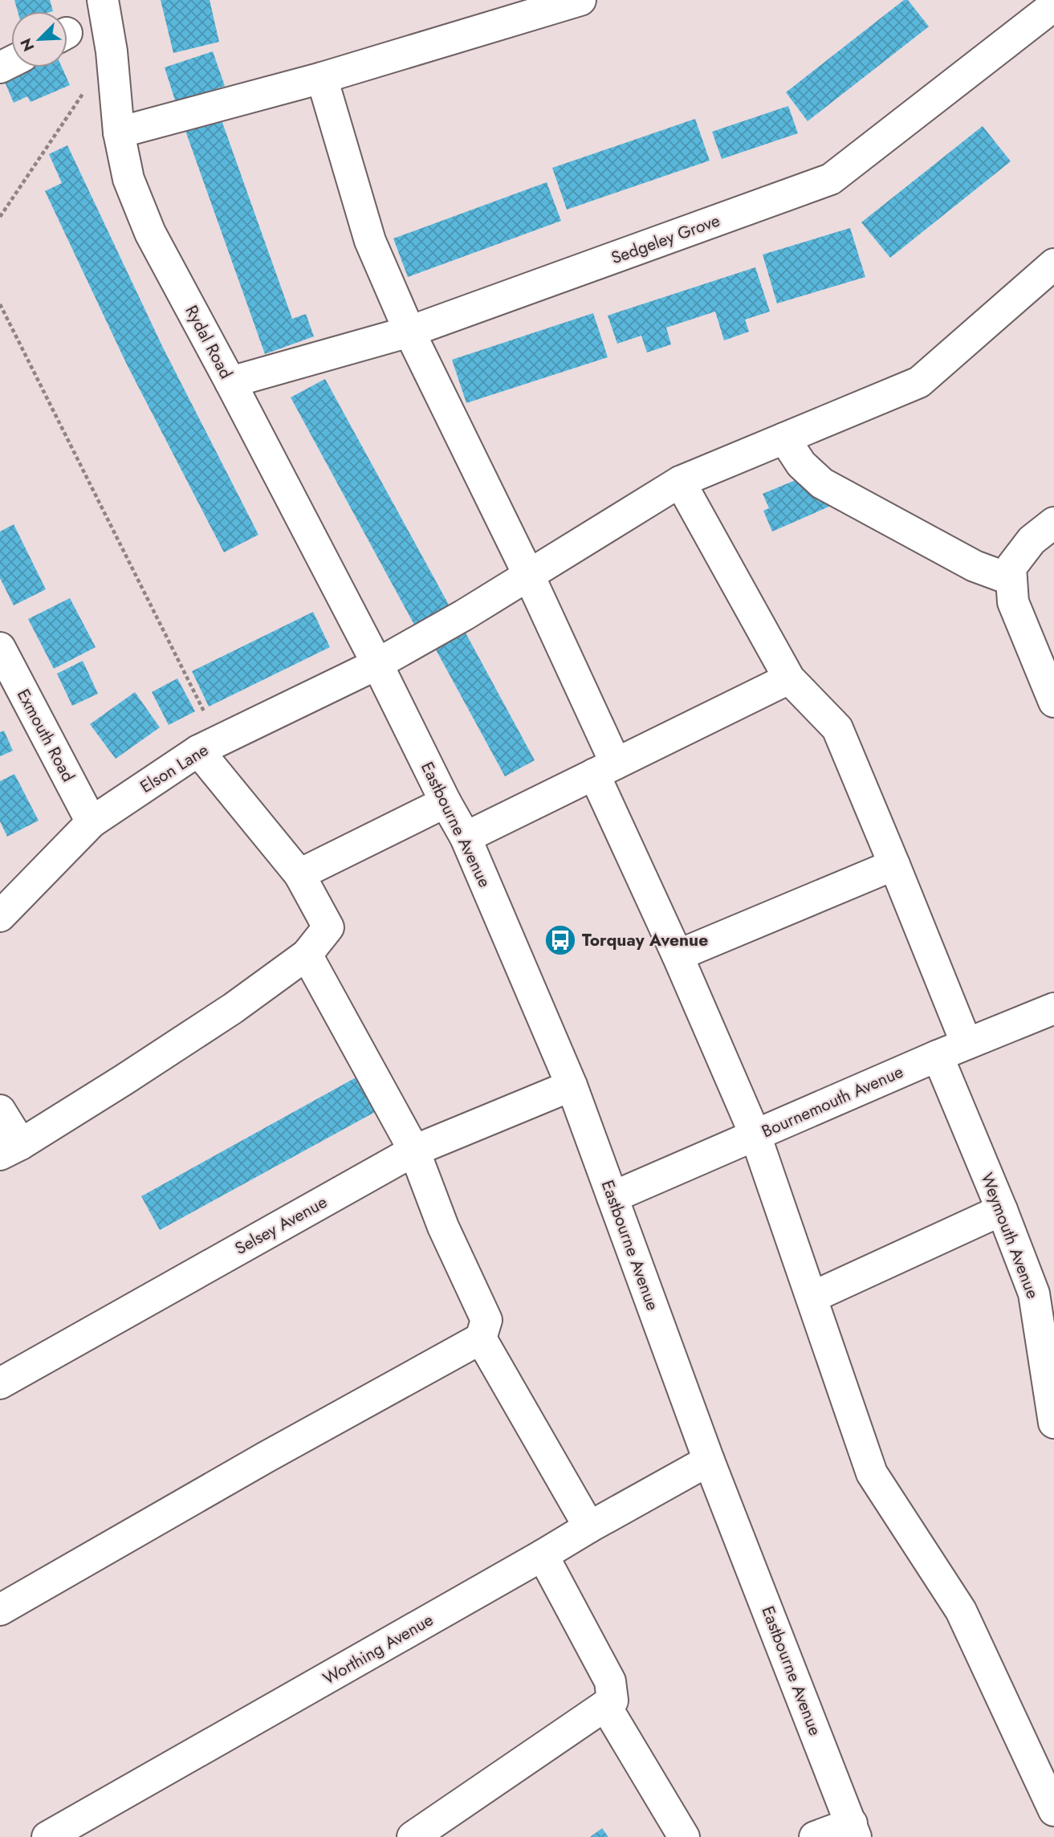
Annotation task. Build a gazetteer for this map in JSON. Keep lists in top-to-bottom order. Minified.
{"streets":{"street":["Sedgeley Grove","Rydal Road","Exmouth Road","Elson Lane","Eastbourne Avenue","Bournemouth Avenue","Selsey Avenue","Weymouth Avenue","Worthing Avenue"]},"crossings":[["Sedgeley Grove","Rydal Road"],["Rydal Road","Elson Lane"],["Rydal Road","Eastbourne Avenue"],["Exmouth Road","Elson Lane"],["Elson Lane","Eastbourne Avenue"],["Eastbourne Avenue","Bournemouth Avenue"],["Eastbourne Avenue","Selsey Avenue"],["Eastbourne Avenue","Worthing Avenue"],["Bournemouth Avenue","Weymouth Avenue"]],"places":{"bus stop":["Torquay Avenue"]},"north":"bottom left"}
